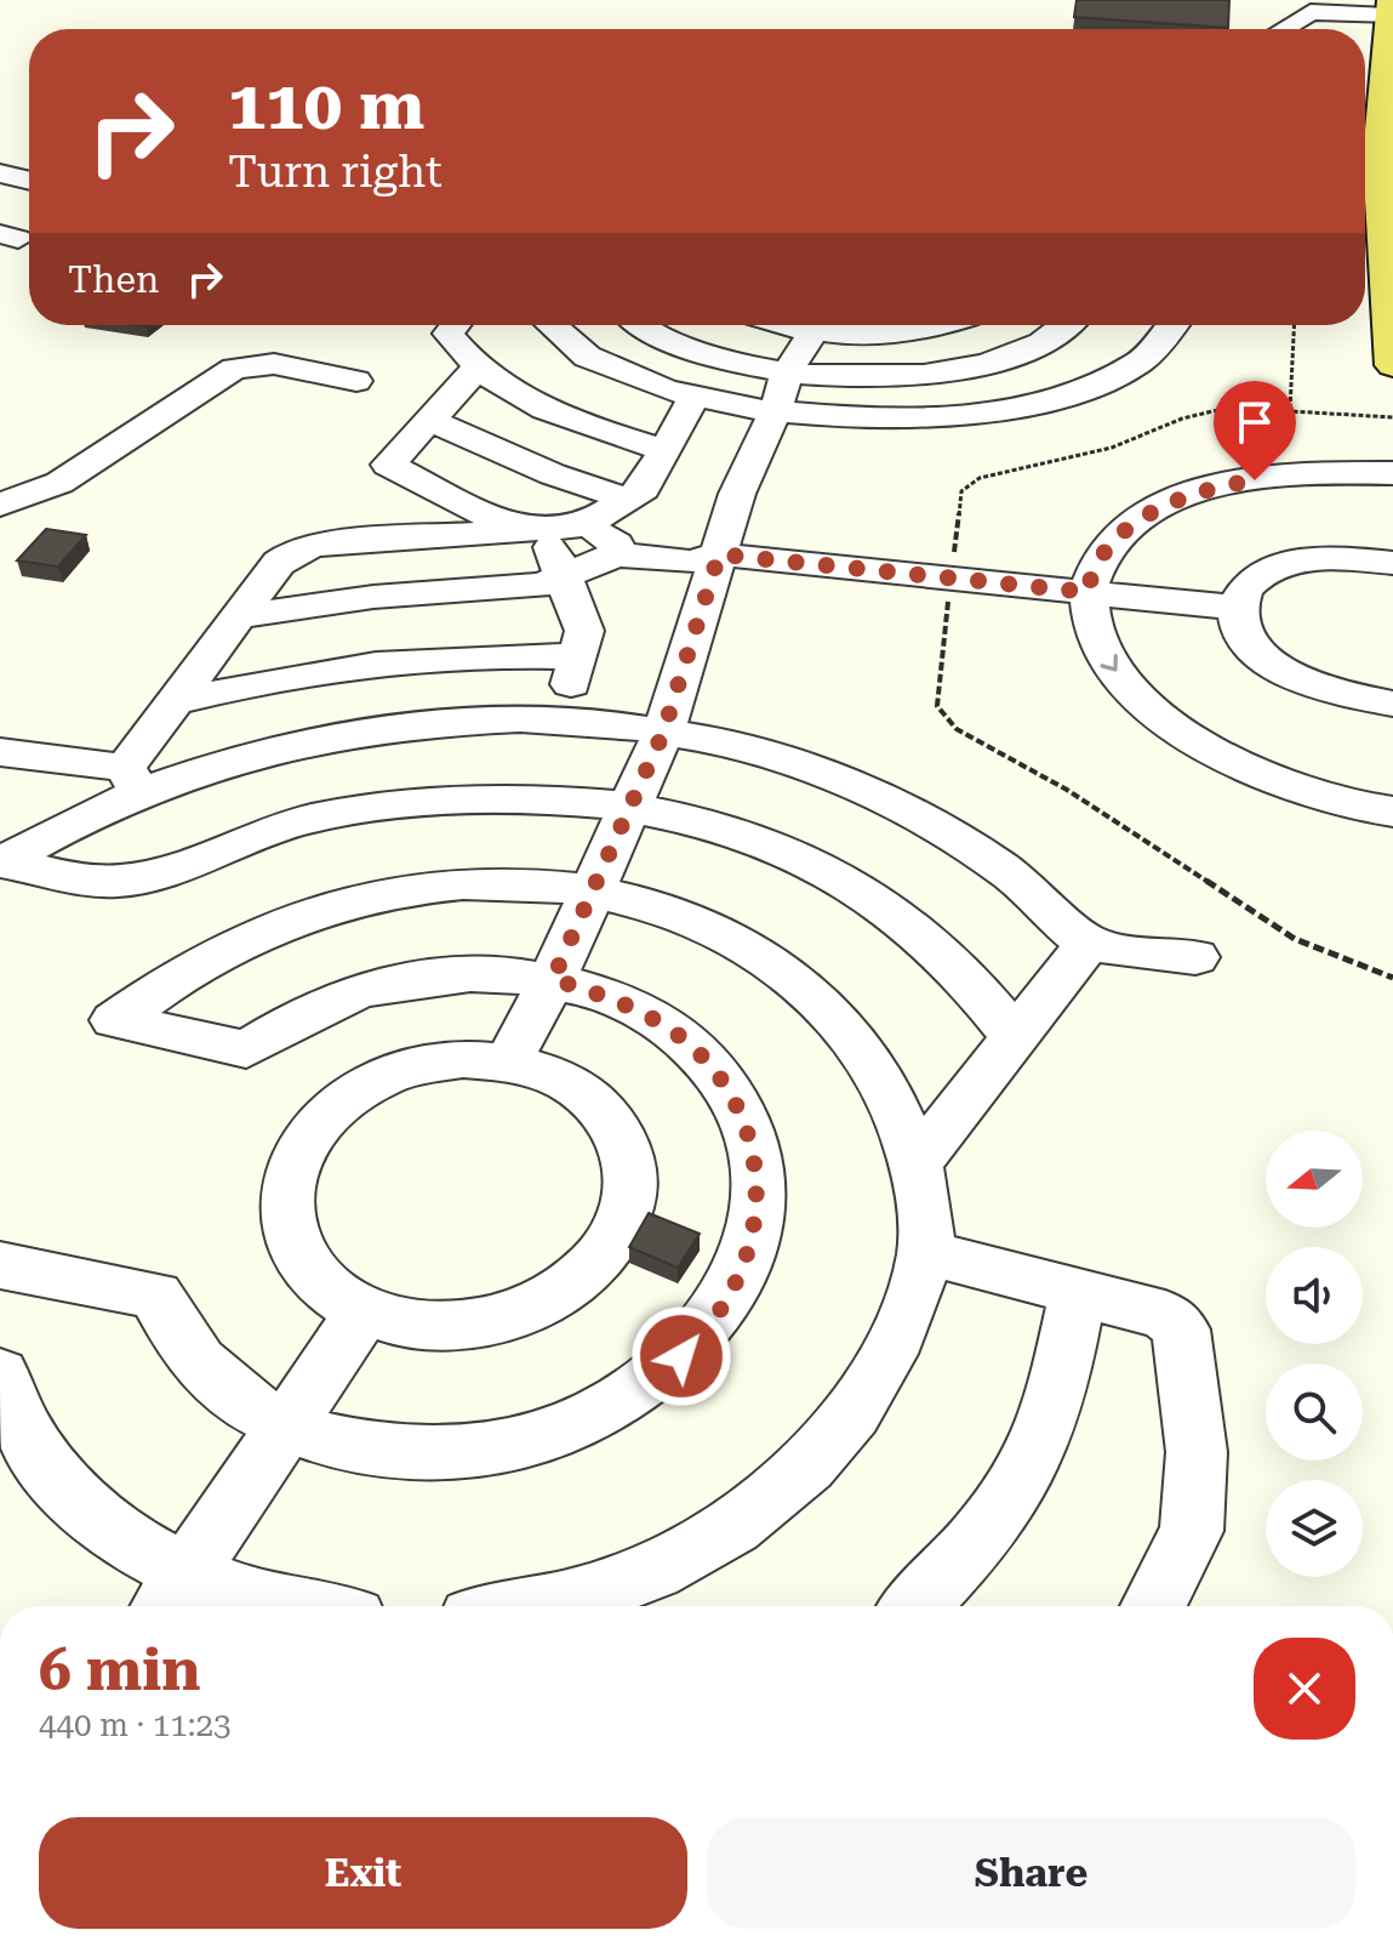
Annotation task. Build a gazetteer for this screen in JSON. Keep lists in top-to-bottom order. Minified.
{"north":"left","page":{"turn":["110 m","Turn right"],"then":"Then","heading":["6 min","440 m · 11:23"],"buttons":["Exit","Share"]}}
